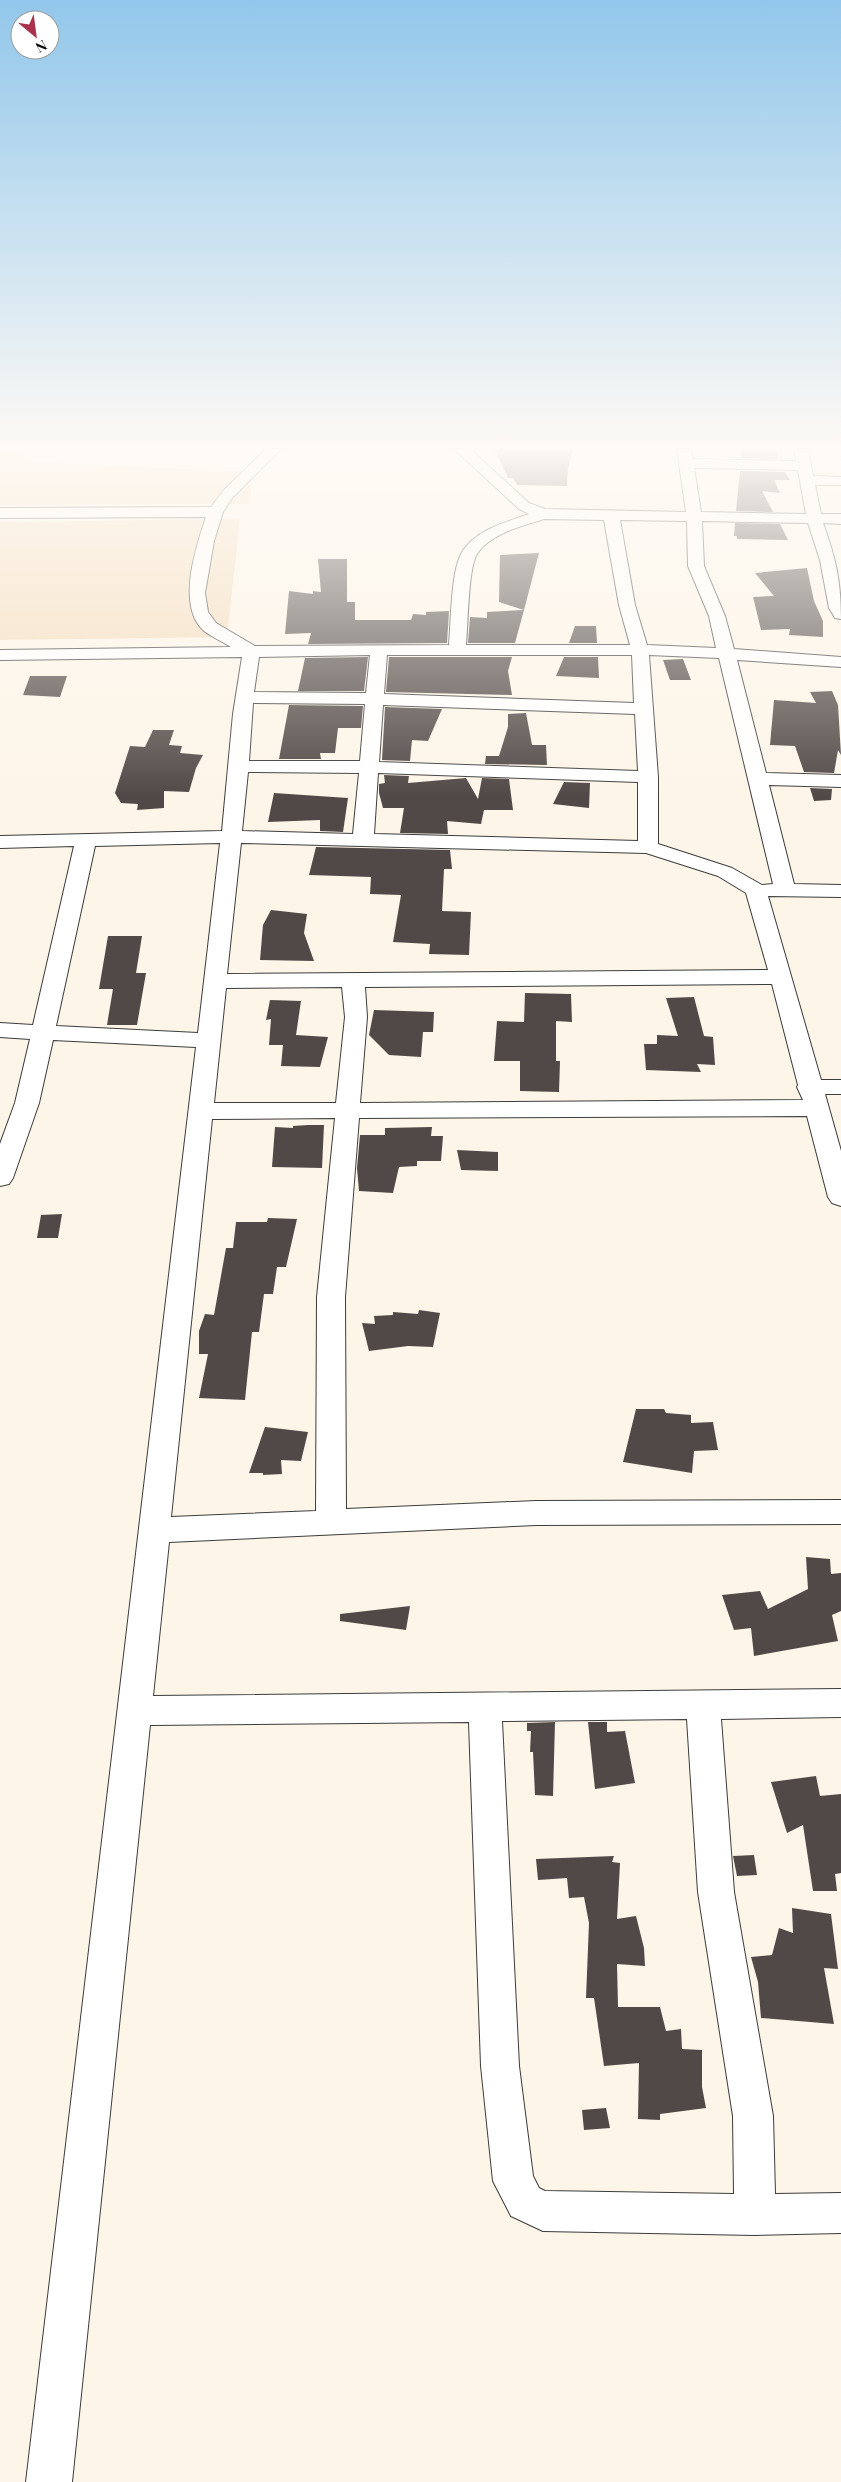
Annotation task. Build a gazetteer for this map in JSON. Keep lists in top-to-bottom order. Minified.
{"north":"bottom right"}
